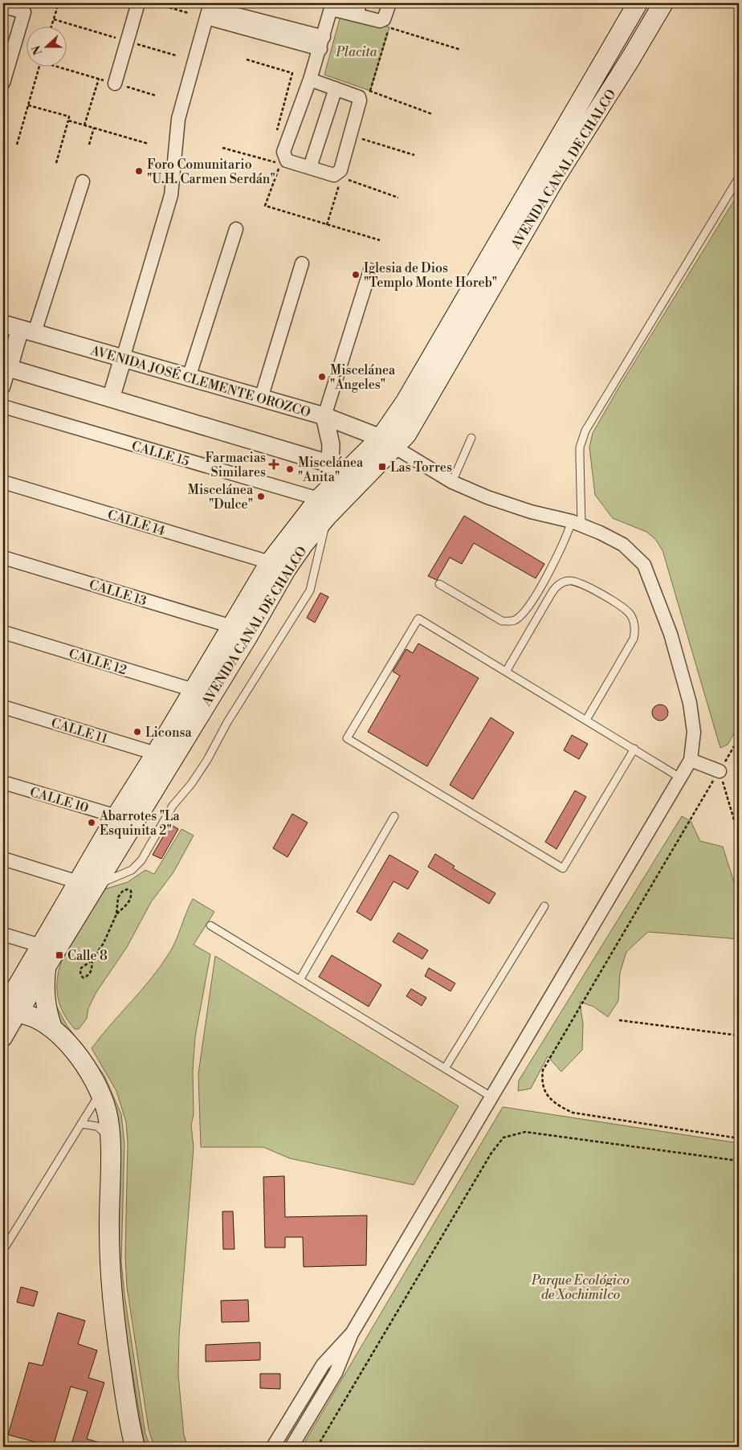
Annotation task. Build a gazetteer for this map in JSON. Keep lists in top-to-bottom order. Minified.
{"streets":{"main road":["AVENIDA CANAL DE CHALCO"],"street":["AVENIDA JOSÉ CLEMENTE OROZCO","CALLE 15","CALLE 14","CALLE 13","CALLE 12","CALLE 11","CALLE 10"]},"crossings":[["AVENIDA CANAL DE CHALCO","AVENIDA JOSÉ CLEMENTE OROZCO"],["AVENIDA CANAL DE CHALCO","CALLE 15"],["AVENIDA CANAL DE CHALCO","CALLE 14"],["AVENIDA CANAL DE CHALCO","CALLE 13"],["AVENIDA CANAL DE CHALCO","CALLE 12"],["AVENIDA CANAL DE CHALCO","CALLE 11"],["AVENIDA CANAL DE CHALCO","CALLE 10"]],"parks":["Placita","Parque Ecológico de Xochimilco"],"places":{"other":["Foro Comunitario \"U.H. Carmen Serdán\"","Iglesia de Dios \"Templo Monte Horeb\"","Miscelánea \"Ángeles\"","Miscelánea \"Anita\"","Miscelánea \"Dulce\"","Liconsa","Abarrotes \"La Esquinita 2\""],"health":["Farmacias Similares"],"transit":["Las Torres","Calle 8"]},"north":"left"}
